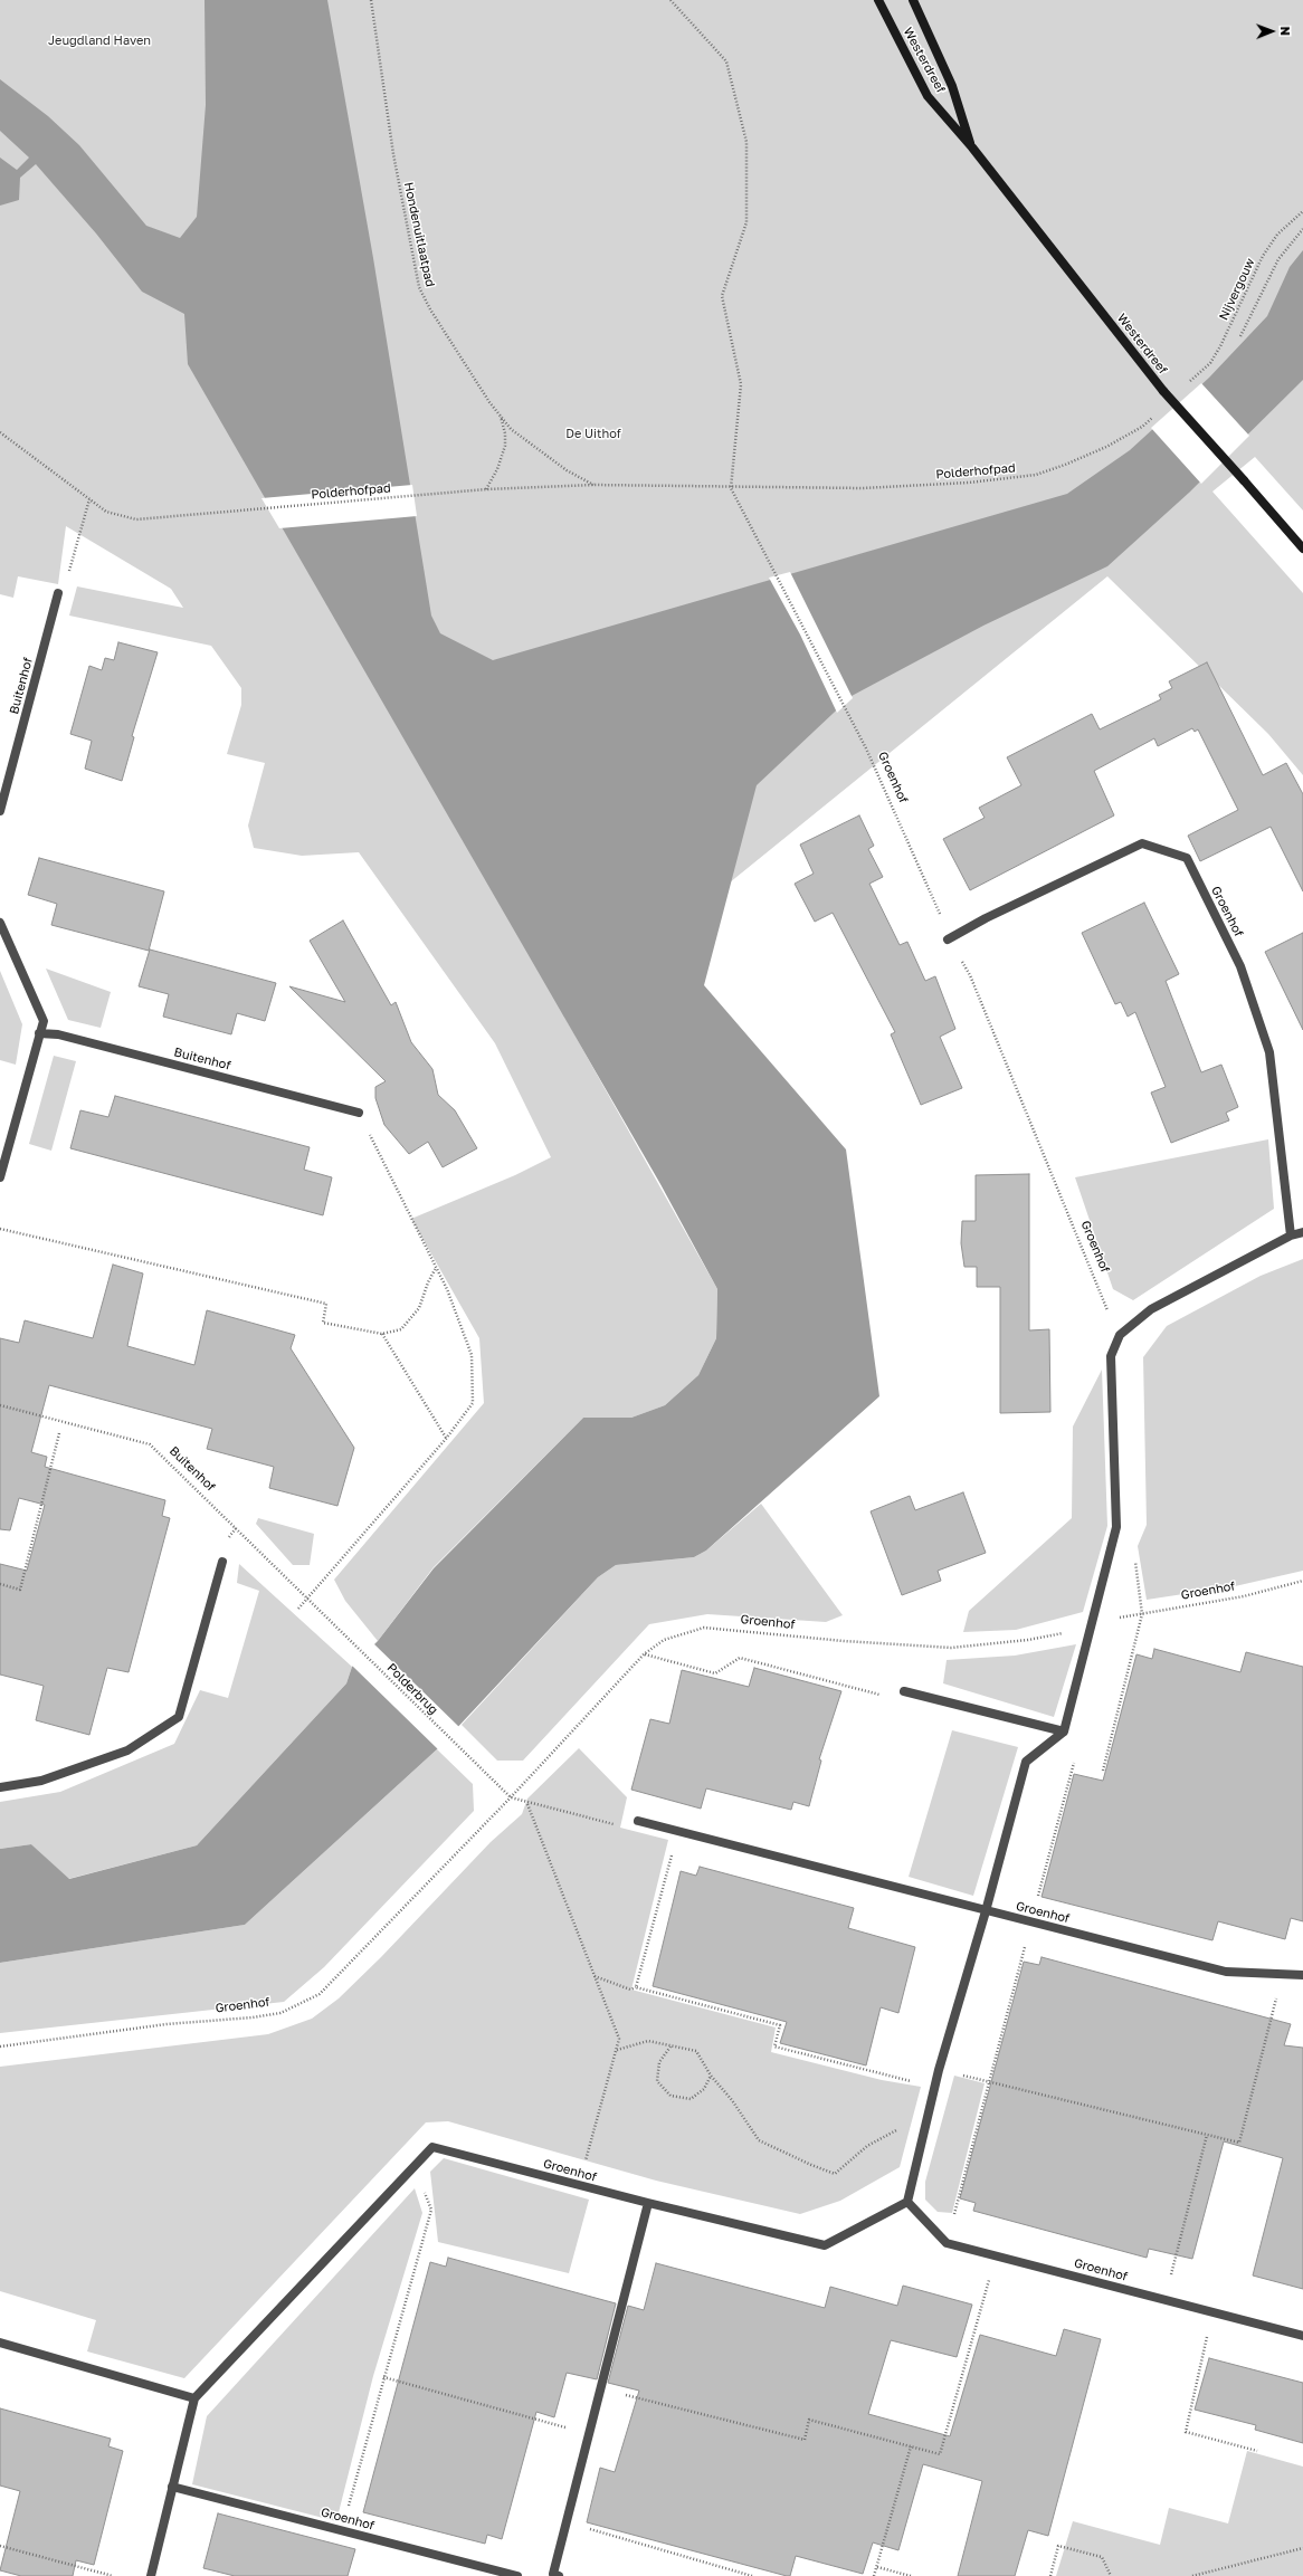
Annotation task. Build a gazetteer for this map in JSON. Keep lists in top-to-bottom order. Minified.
{"streets":{"main road":["Westerdreef"],"street":["Buitenhof","Groenhof"],"path":["Hondenuitlaatpad","Nijvergouw","Polderhofpad","Polderbrug"]},"crossings":[["Hondenuitlaatpad","Polderhofpad"],["Polderhofpad","Groenhof"],["Buitenhof","Polderbrug"],["Groenhof","Polderbrug"]],"parks":["Jeugdland Haven","De Uithof"],"north":"right"}
